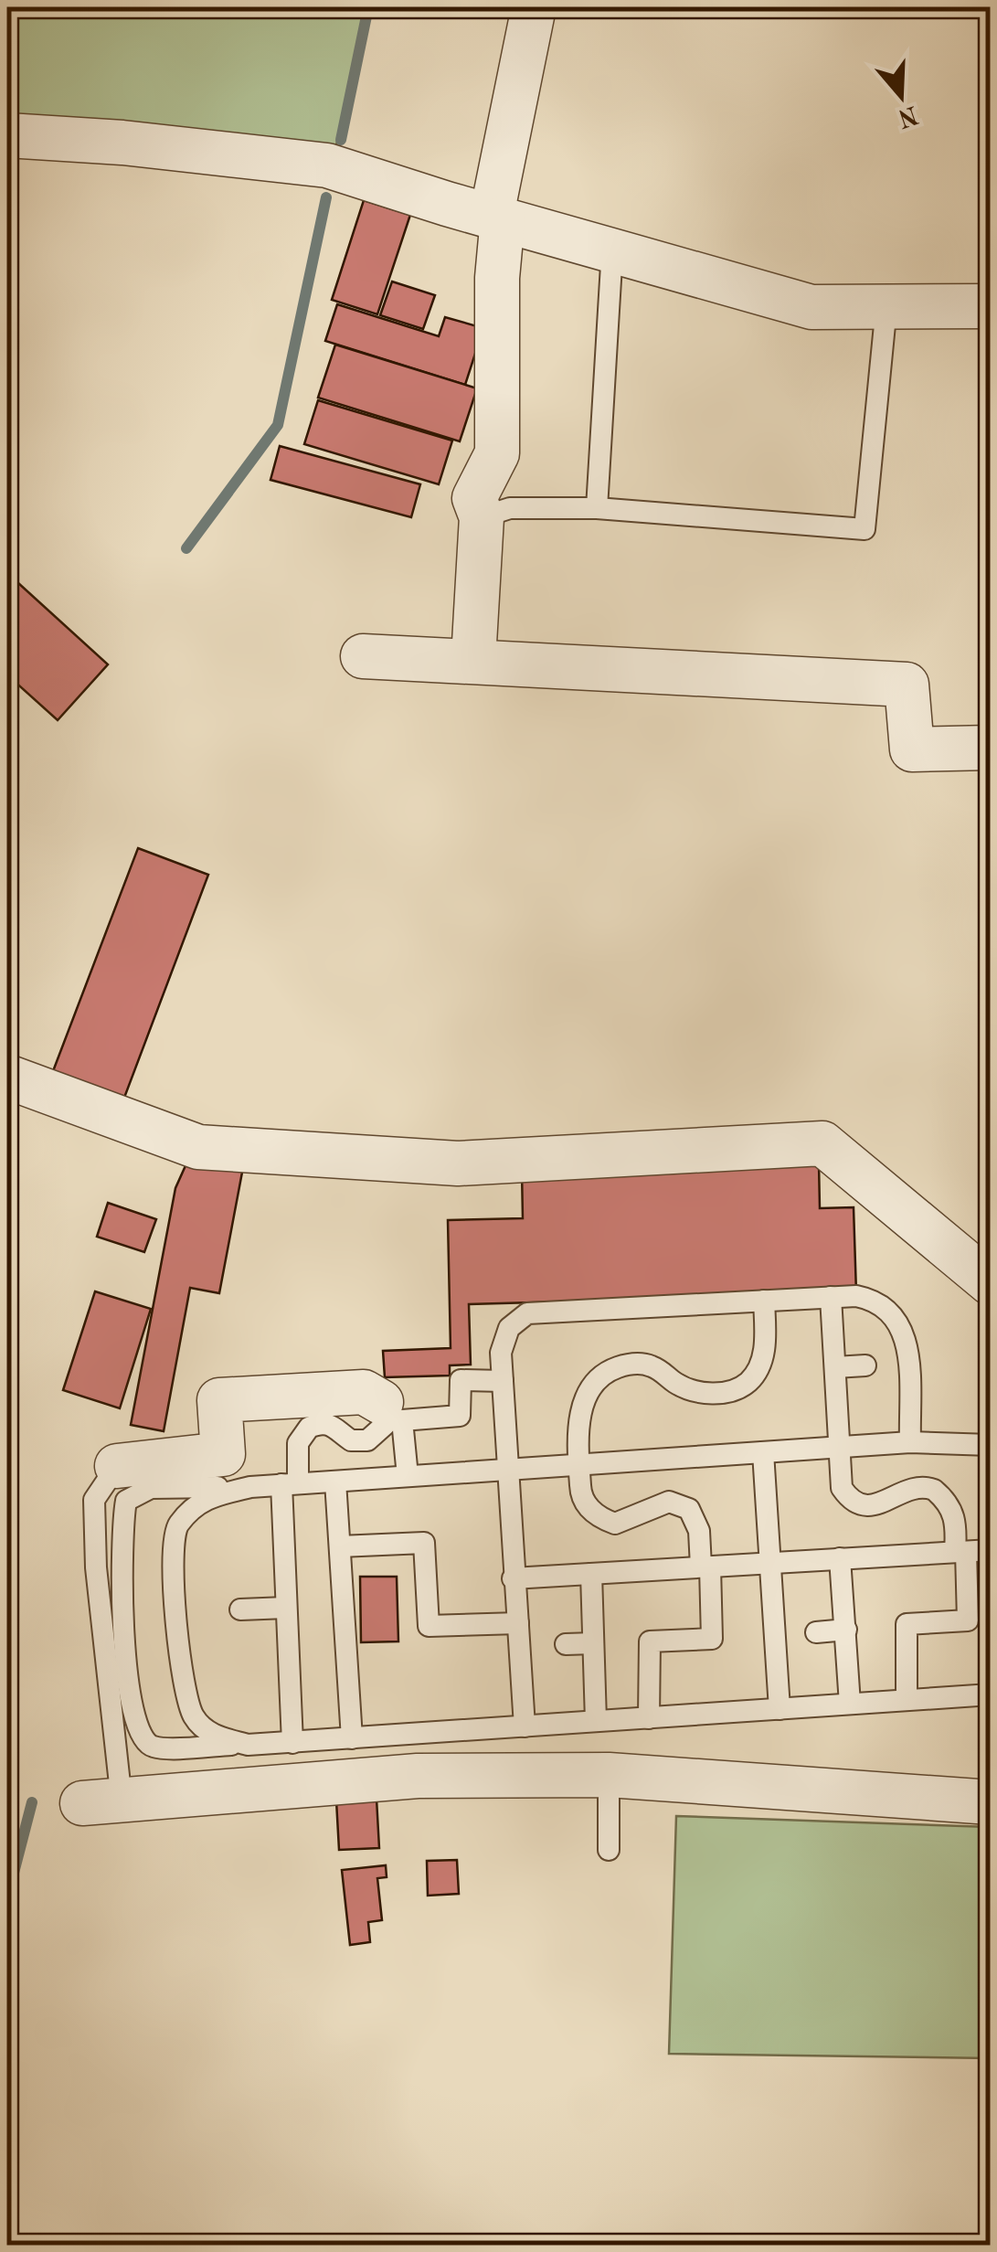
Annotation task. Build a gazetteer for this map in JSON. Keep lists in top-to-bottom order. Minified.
{"north":"bottom"}
